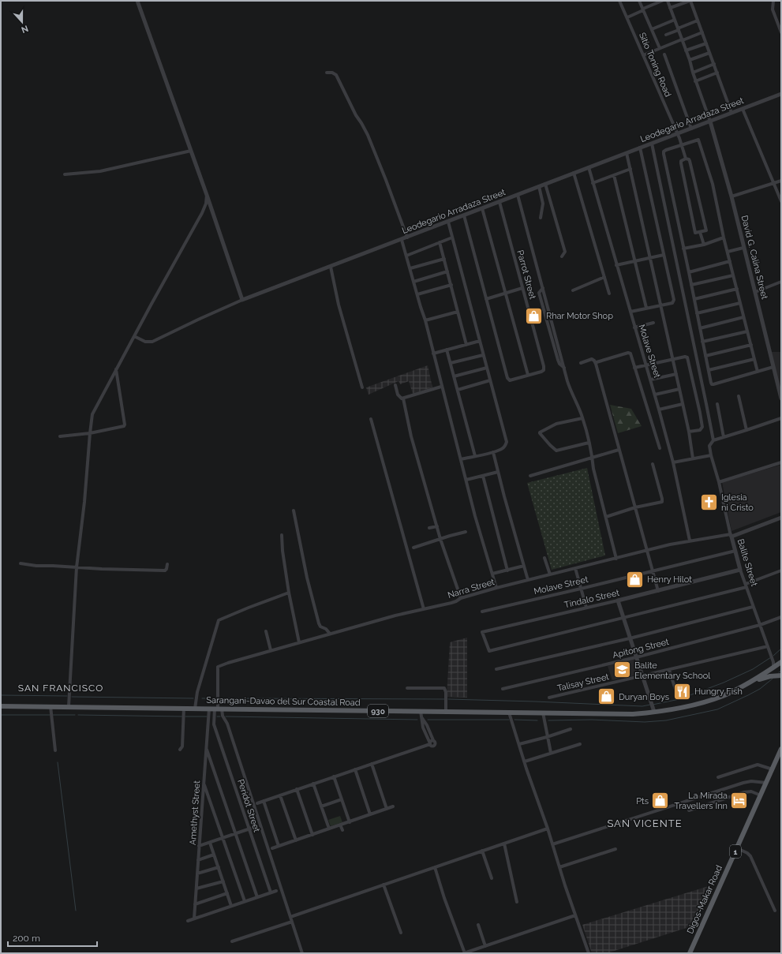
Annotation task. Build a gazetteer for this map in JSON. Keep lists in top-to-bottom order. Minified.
{"streets":{"main road":["Sarangani-Davao del Sur Coastal Road","930","1","Digos-Makar Road"],"street":["Sitio Toning Road","Leodegario Arradaza Street","David G. Calina Street","Parrot Street","Molave Street","Balite Street","Narra Street","Tindalo Street","Apitong Street","Talisay Street","Peridot Street","Amethyst Street"]},"crossings":[["Sitio Toning Road","Leodegario Arradaza Street"],["Leodegario Arradaza Street","David G. Calina Street"],["Leodegario Arradaza Street","Parrot Street"],["Leodegario Arradaza Street","Molave Street"],["Molave Street","Balite Street"],["Molave Street","Narra Street"],["Balite Street","Narra Street"],["Balite Street","Tindalo Street"],["Balite Street","Apitong Street"],["Balite Street","Talisay Street"],["Balite Street","Sarangani-Davao del Sur Coastal Road"],["Narra Street","Sarangani-Davao del Sur Coastal Road"],["Sarangani-Davao del Sur Coastal Road","Amethyst Street"]],"districts":["SAN FRANCISCO","SAN VICENTE"],"places":{"shop":["Rhar Motor Shop","Henry Hilot","Duryan Boys","Pts"],"church":["Iglesia ni Cristo"],"school or university":["Balite Elementary School"],"restaurant":["Hungry Fish"],"hotel":["La Mirada Travellers Inn"]},"scale_bar":"200 m","north":"bottom"}
